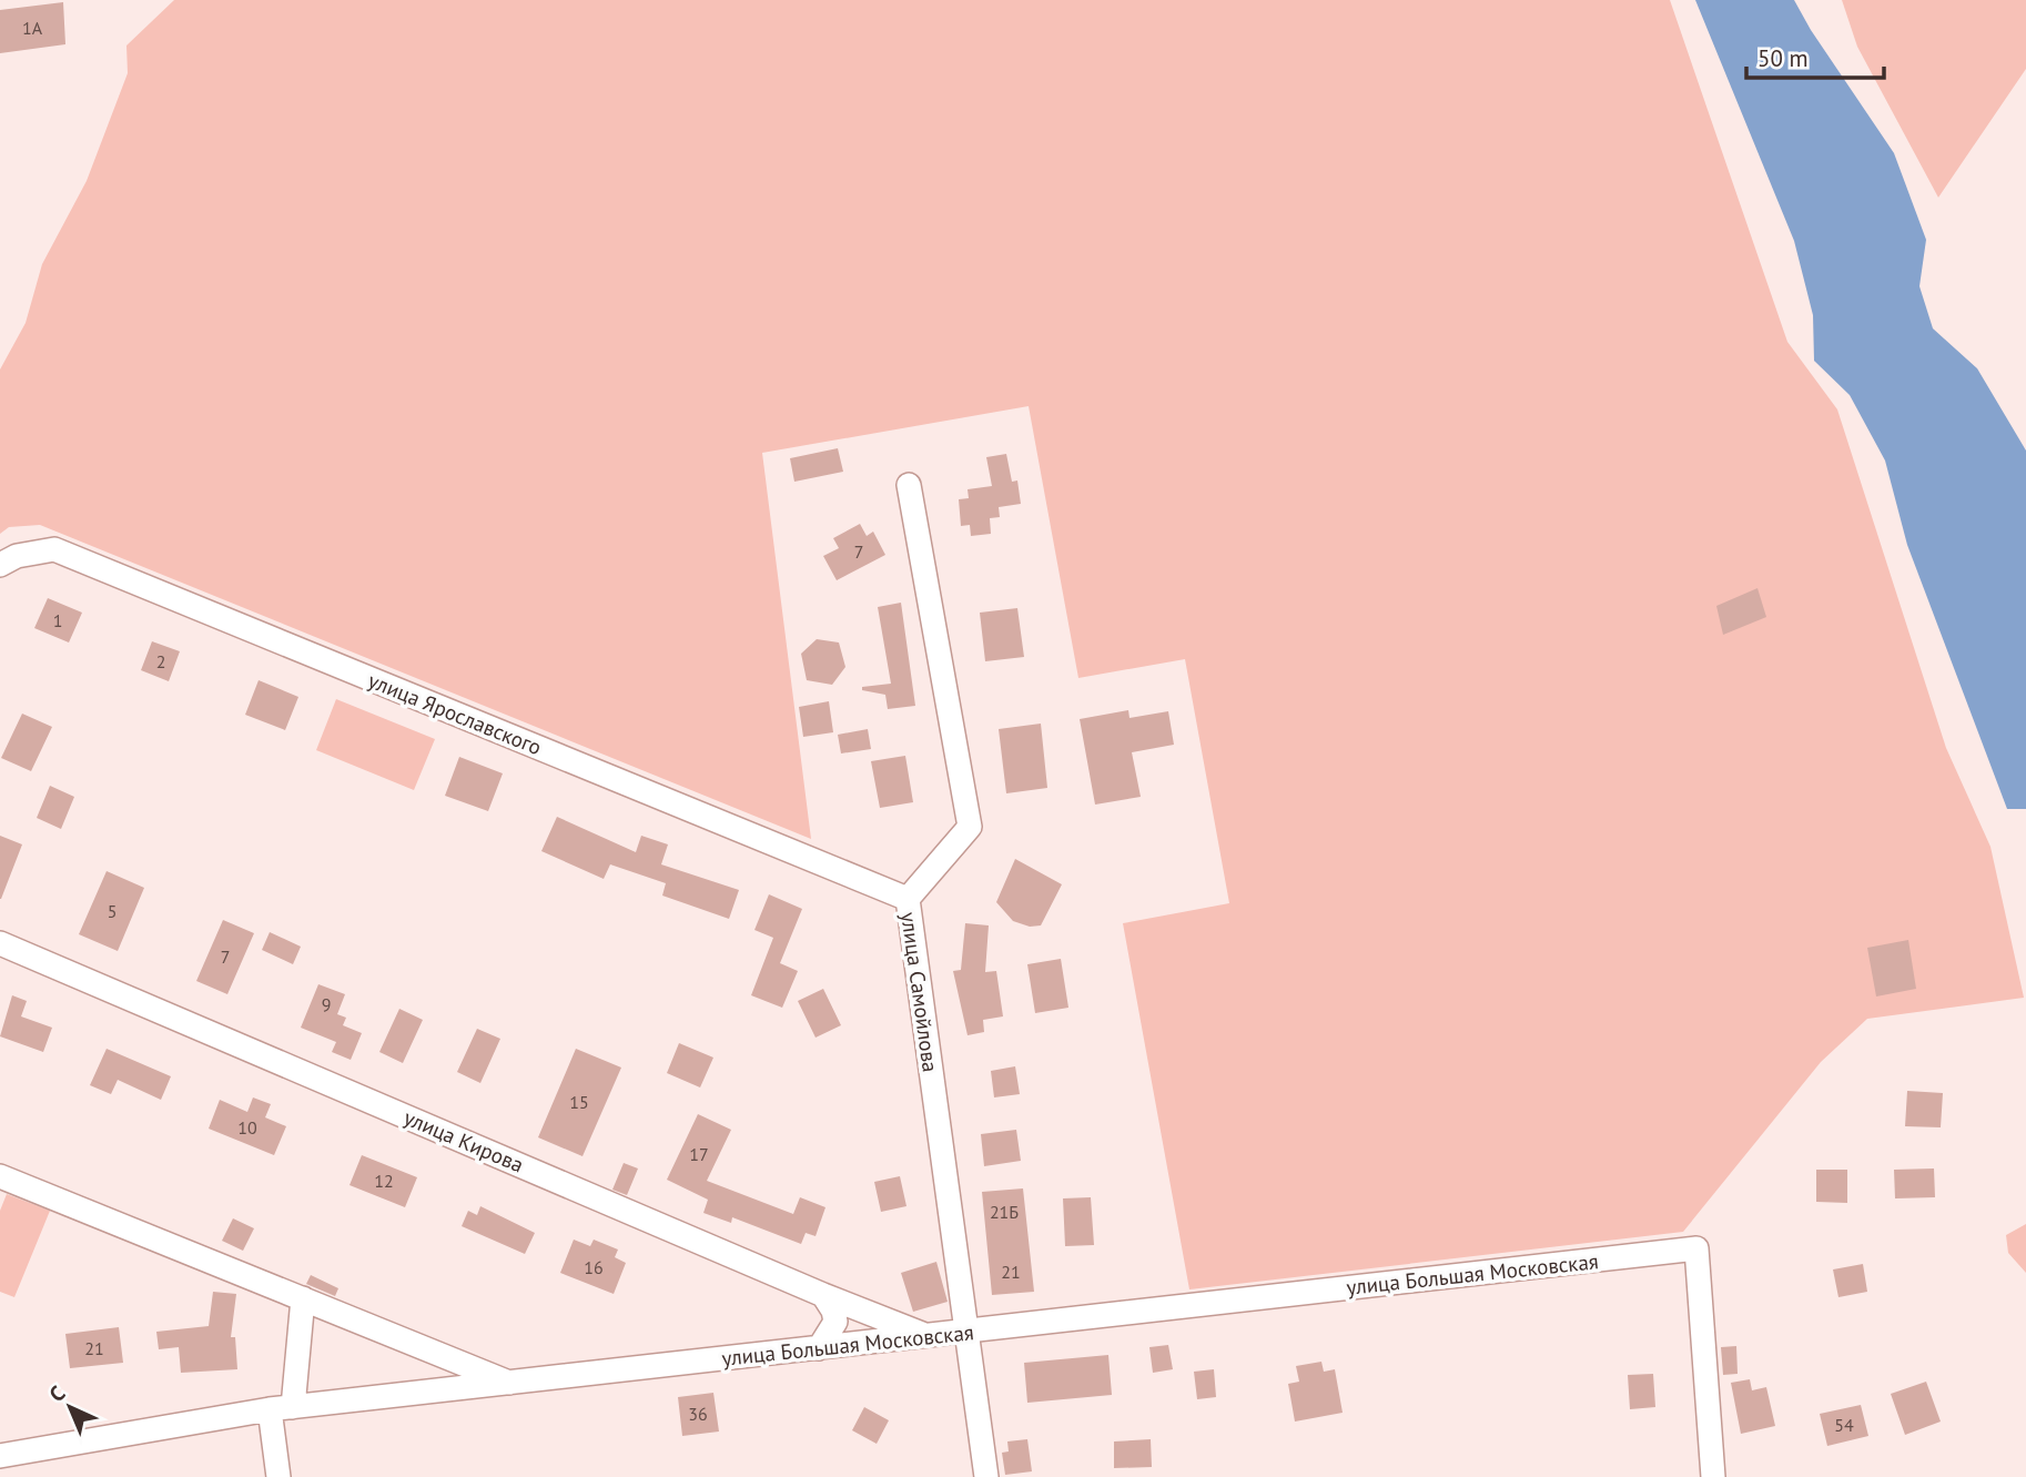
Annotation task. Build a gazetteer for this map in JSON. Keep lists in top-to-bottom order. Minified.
{"streets":{"street":["улица Ярославского","улица Самойлова","улица Кирова","улица Большая Московская"]},"crossings":[["улица Ярославского","улица Самойлова"],["улица Самойлова","улица Большая Московская"],["улица Кирова","улица Большая Московская"]],"house_numbers":["1А","7","1","2","5","7","9","15","10","17","12","21Б","16","21","21","36","54"],"scale_bar":"50 m","north":"top left"}
